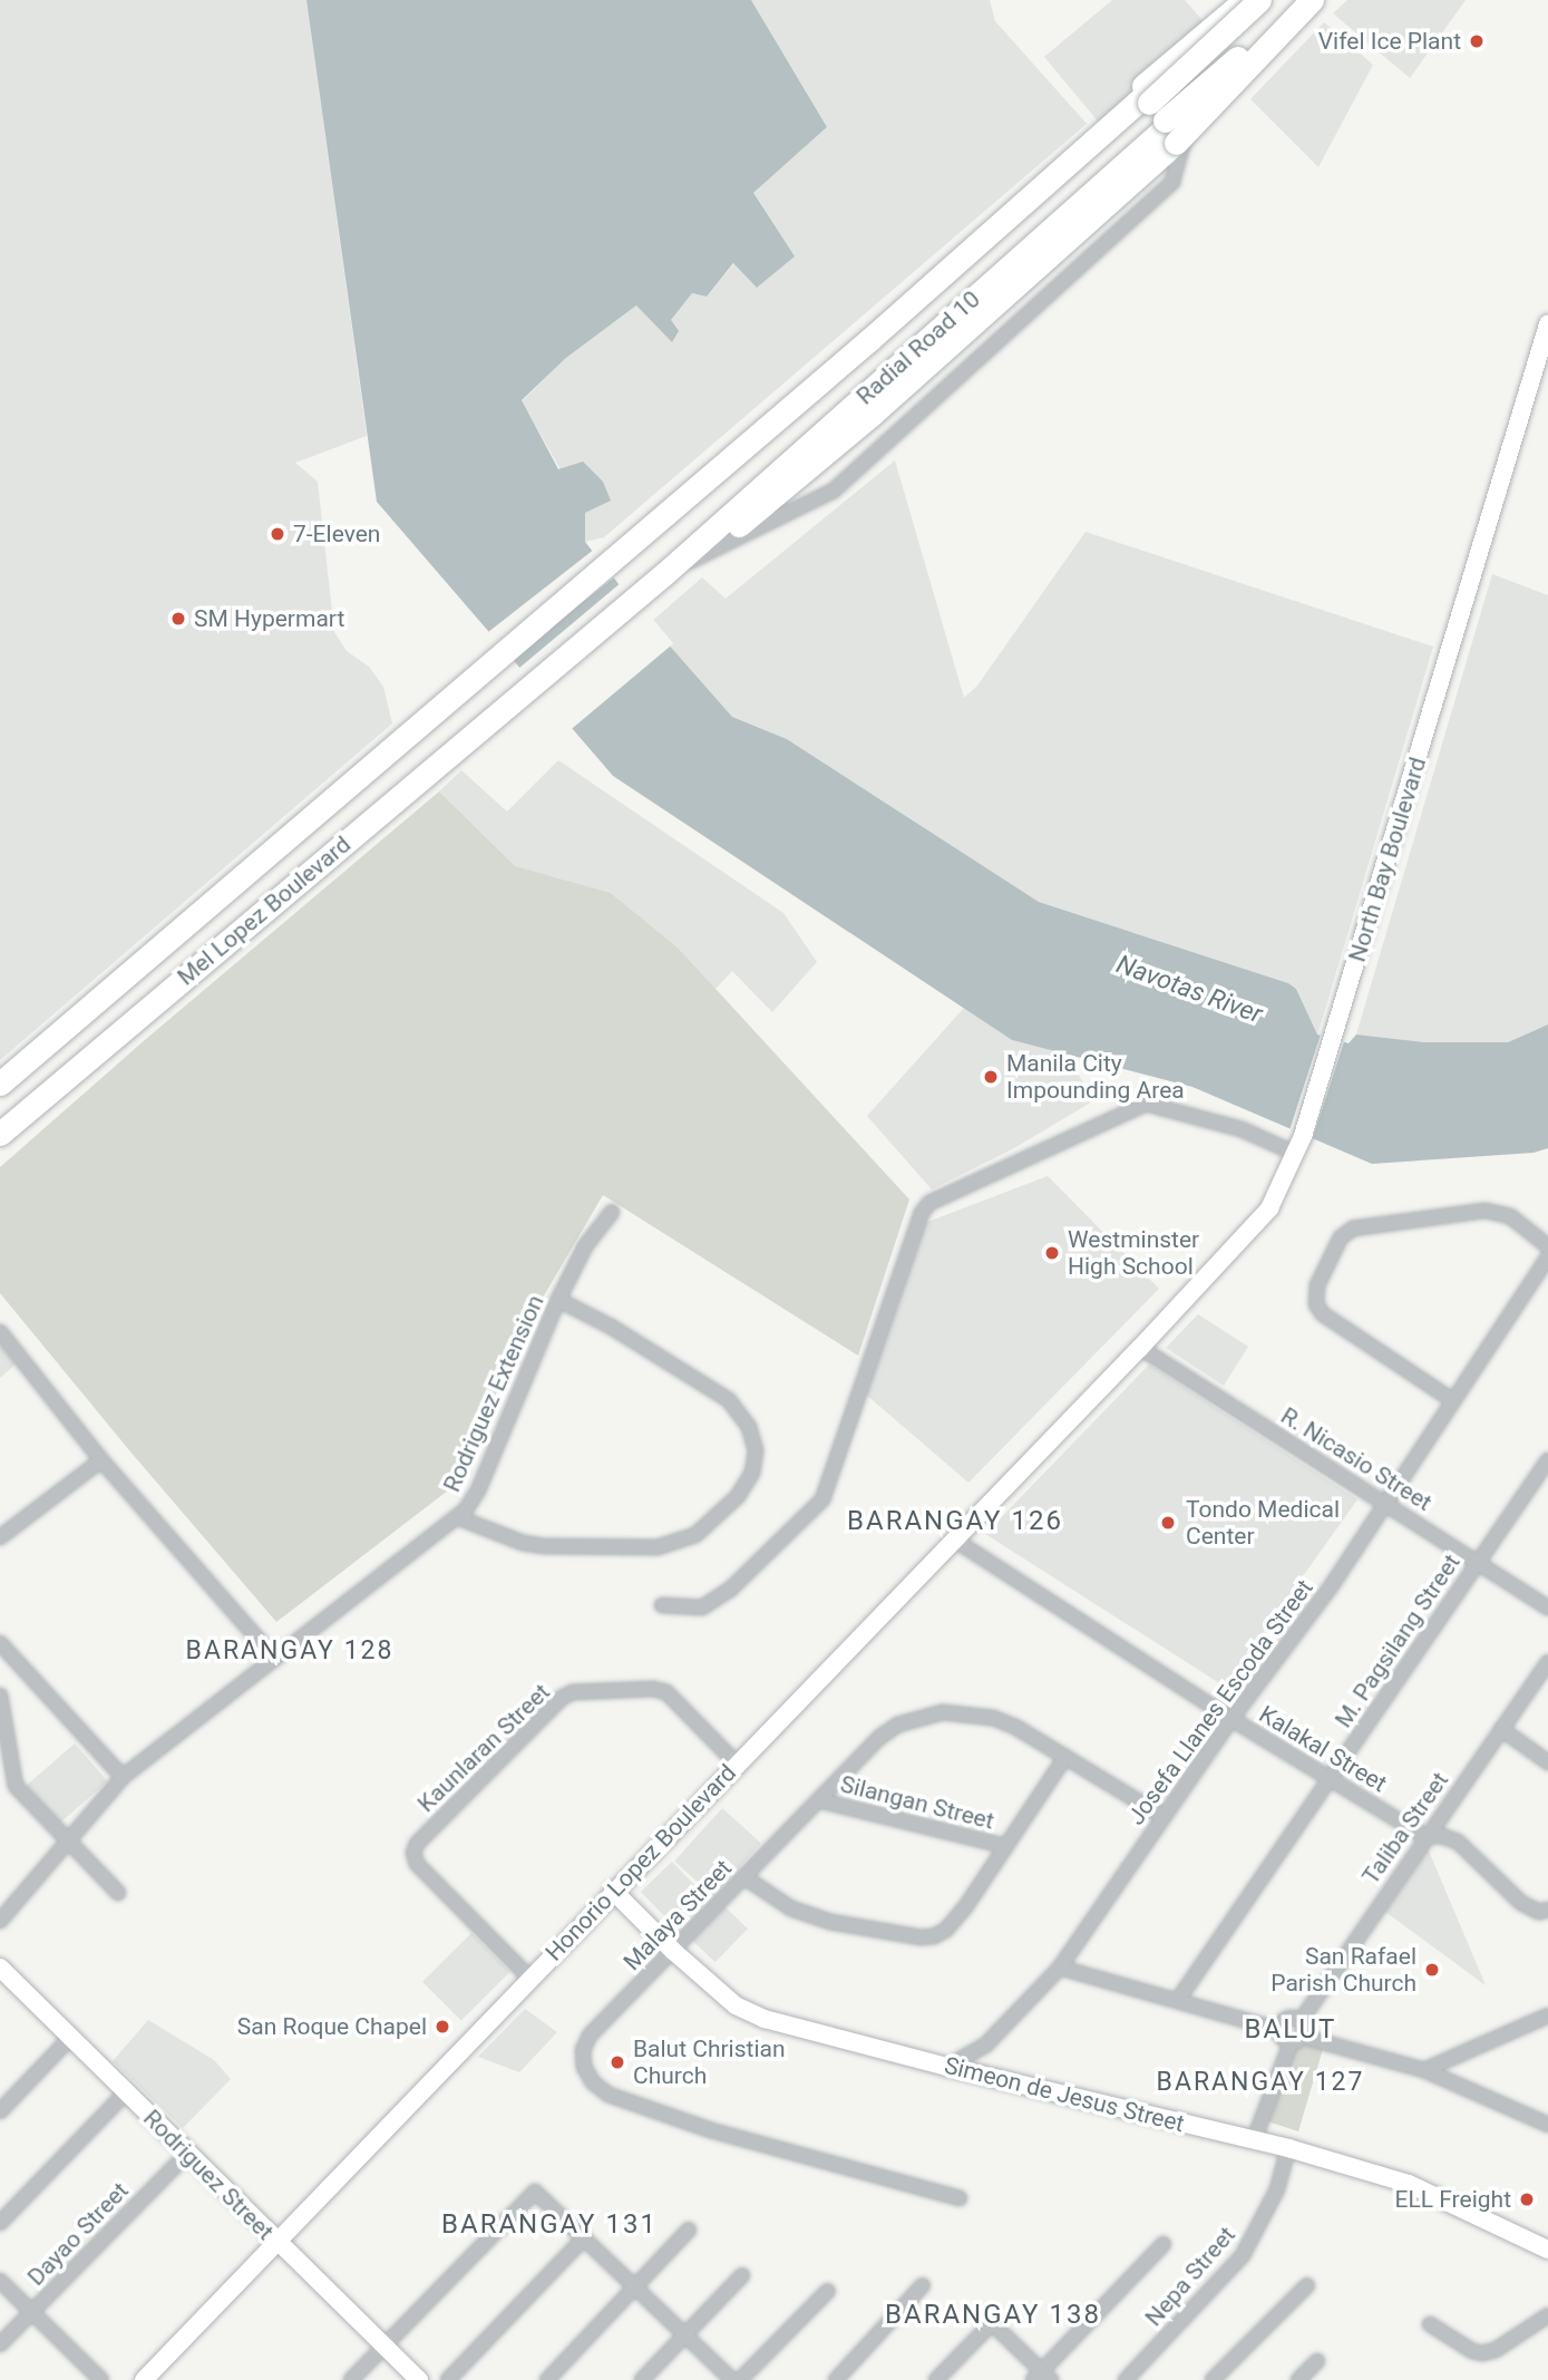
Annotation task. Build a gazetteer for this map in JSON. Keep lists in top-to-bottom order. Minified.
{"streets":{"highway":["Radial Road 10","Mel Lopez Boulevard"],"main road":["North Bay Boulevard","Honorio Lopez Boulevard","Simeon de Jesus Street","Rodriguez Street"],"street":["Rodriguez Extension","R. Nicasio Street","M. Pagsilang Street","Josefa Llanes Escoda Street","Kaunlaran Street","Kalakal Street","Silangan Street","Taliba Street","Malaya Street","Dayao Street","Nepa Street"]},"crossings":[["Radial Road 10","Mel Lopez Boulevard"],["North Bay Boulevard","R. Nicasio Street"],["North Bay Boulevard","Honorio Lopez Boulevard"],["R. Nicasio Street","M. Pagsilang Street"],["R. Nicasio Street","Josefa Llanes Escoda Street"],["R. Nicasio Street","Honorio Lopez Boulevard"],["M. Pagsilang Street","Kalakal Street"],["Josefa Llanes Escoda Street","Kalakal Street"],["Josefa Llanes Escoda Street","Malaya Street"],["Josefa Llanes Escoda Street","Simeon de Jesus Street"],["Kaunlaran Street","Honorio Lopez Boulevard"],["Kalakal Street","Taliba Street"],["Kalakal Street","Honorio Lopez Boulevard"],["Silangan Street","Malaya Street"],["Honorio Lopez Boulevard","Simeon de Jesus Street"],["Honorio Lopez Boulevard","Rodriguez Street"],["Malaya Street","Simeon de Jesus Street"],["Simeon de Jesus Street","Nepa Street"],["Rodriguez Street","Dayao Street"]],"districts":["BARANGAY 126","BARANGAY 128","BALUT","BARANGAY 127","BARANGAY 131","BARANGAY 138"],"water":["Navotas River"],"places":["Vifel Ice Plant","7-Eleven","SM Hypermart","Manila City Impounding Area","Westminster High School","Tondo Medical Center","San Rafael Parish Church","San Roque Chapel","Balut Christian Church","ELL Freight"]}
